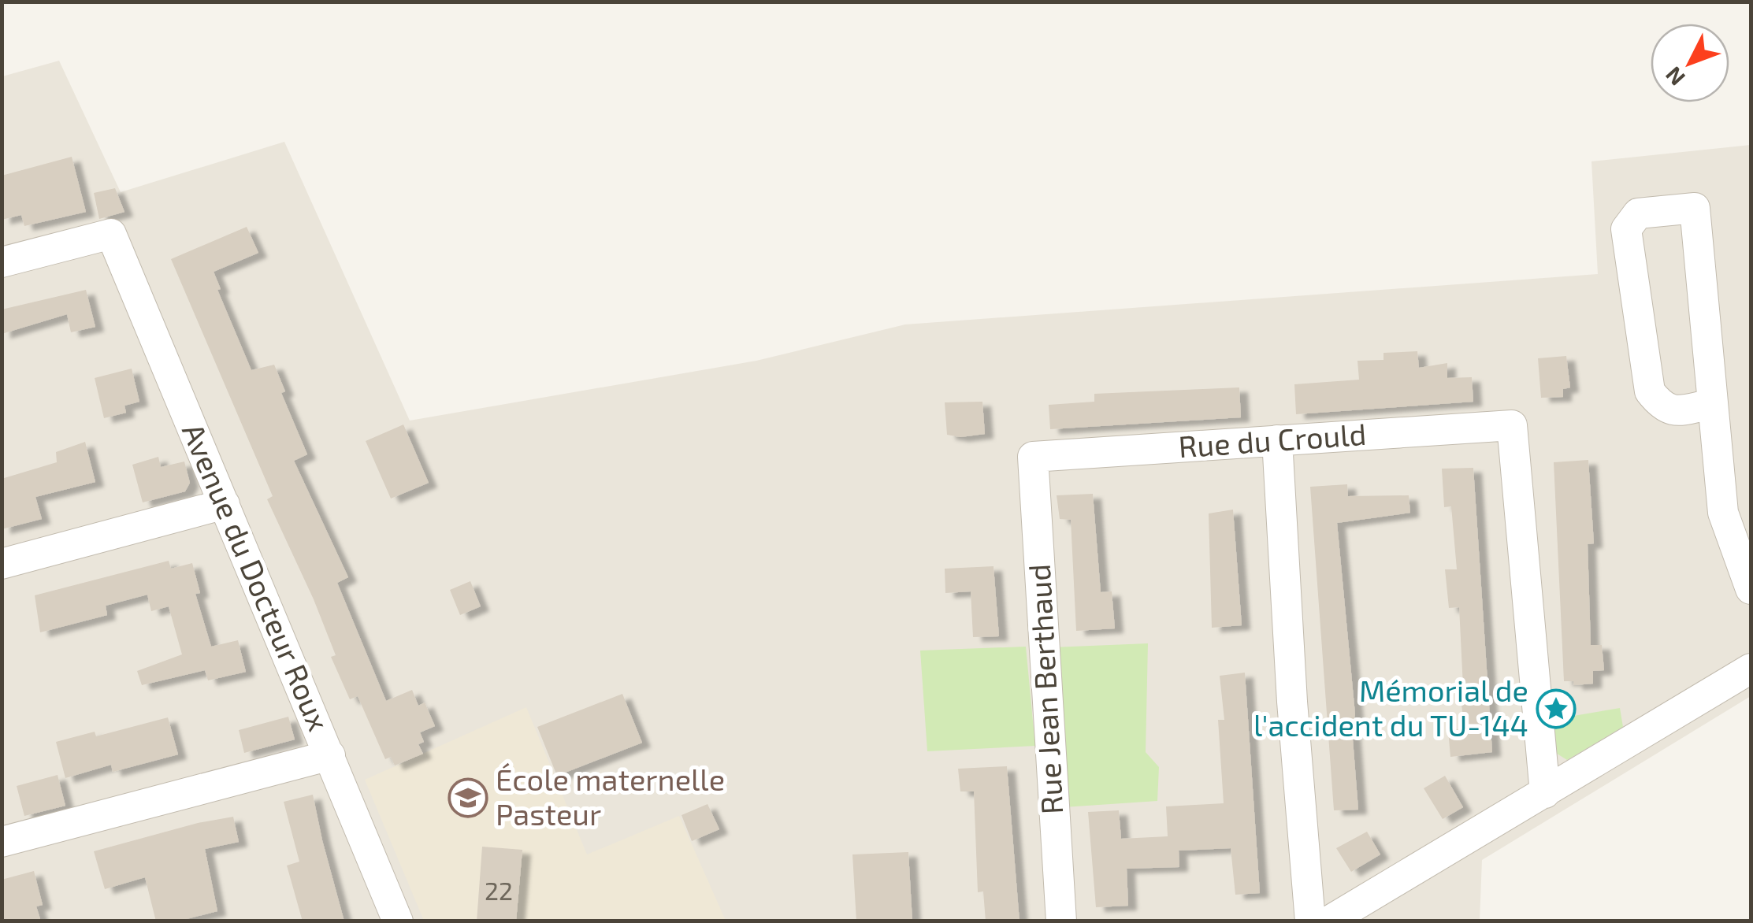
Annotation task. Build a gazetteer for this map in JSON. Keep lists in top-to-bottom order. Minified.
{"streets":{"street":["Rue du Crould","Avenue du Docteur Roux","Rue Jean Berthaud"]},"crossings":[["Rue du Crould","Rue Jean Berthaud"]],"places":{"place":["Mémorial de l'accident du TU-144"],"school or university":["École maternelle Pasteur"]},"house_numbers":["22"],"north":"bottom left"}
